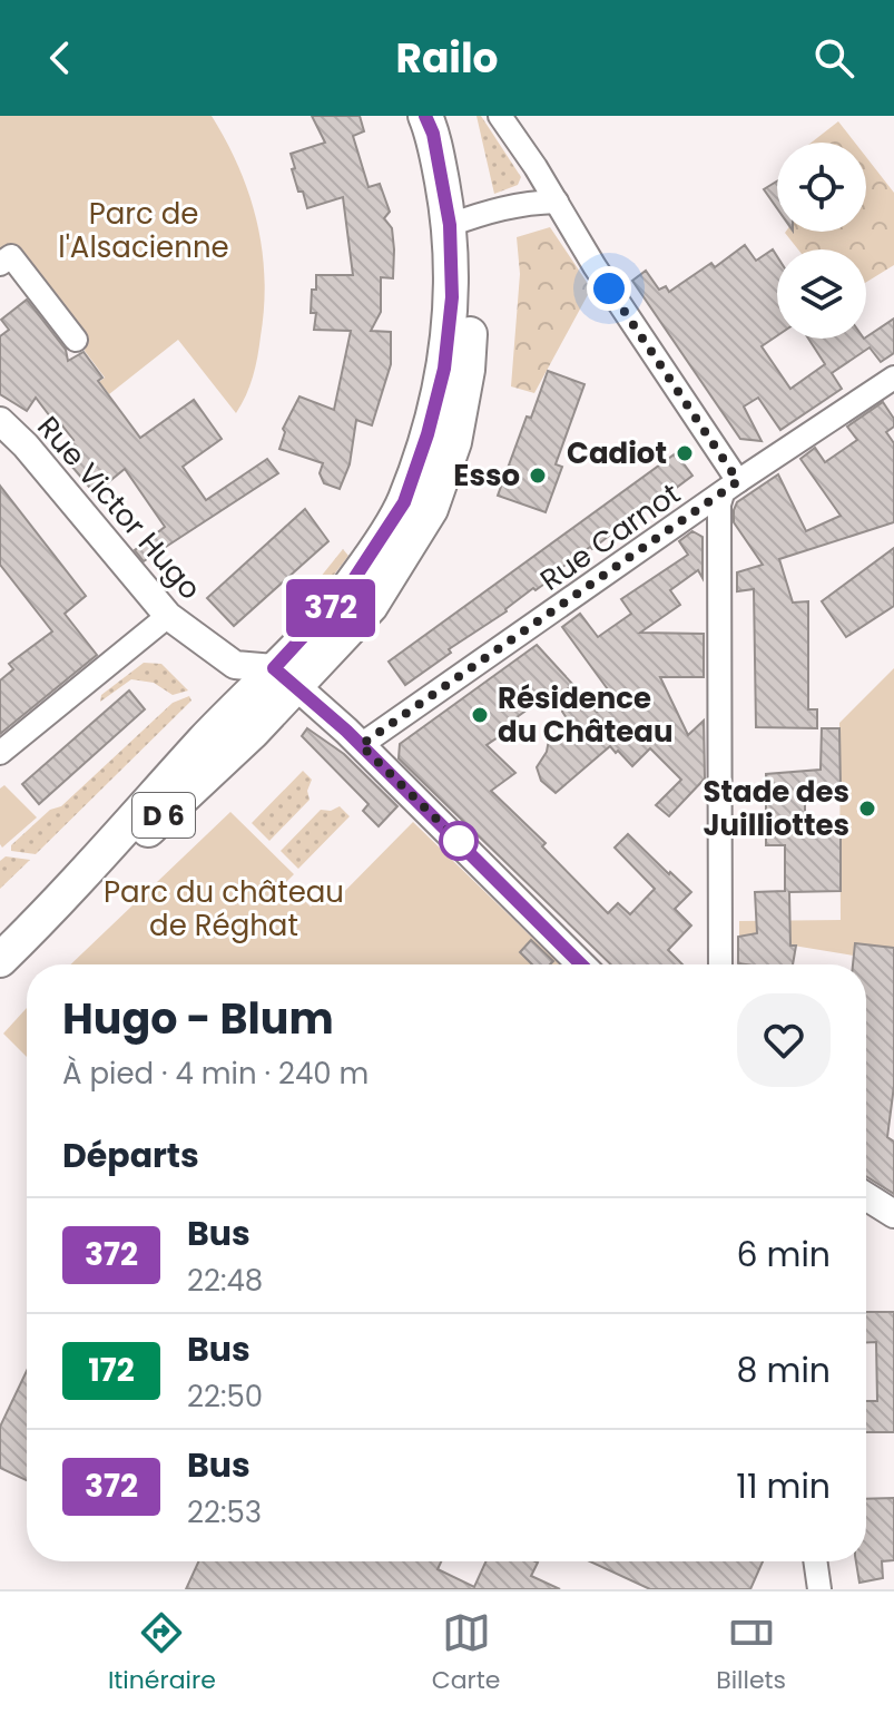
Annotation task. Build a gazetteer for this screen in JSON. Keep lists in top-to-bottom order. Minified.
{"streets":{"main road":["D 6"],"street":["Rue Victor Hugo","Rue Carnot"]},"crossings":[["Rue Victor Hugo","D 6"]],"parks":["Parc de l'Alsacienne","Parc du château de Réghat"],"places":["Cadiot","Esso","Résidence du Château","Stade des Juilliottes"],"lines":["bus line 372"],"page":{"header":"Railo","on_map":"372","heading":[["Hugo - Blum","À pied · 4 min · 240 m"],"Départs"],"list":[{"mark":"372","name":"Bus","note":"22:48","value":"6 min"},{"mark":"172","name":"Bus","note":"22:50","value":"8 min"},{"mark":"372","name":"Bus","note":"22:53","value":"11 min"}],"tabs":["Itinéraire","Carte","Billets"]}}
